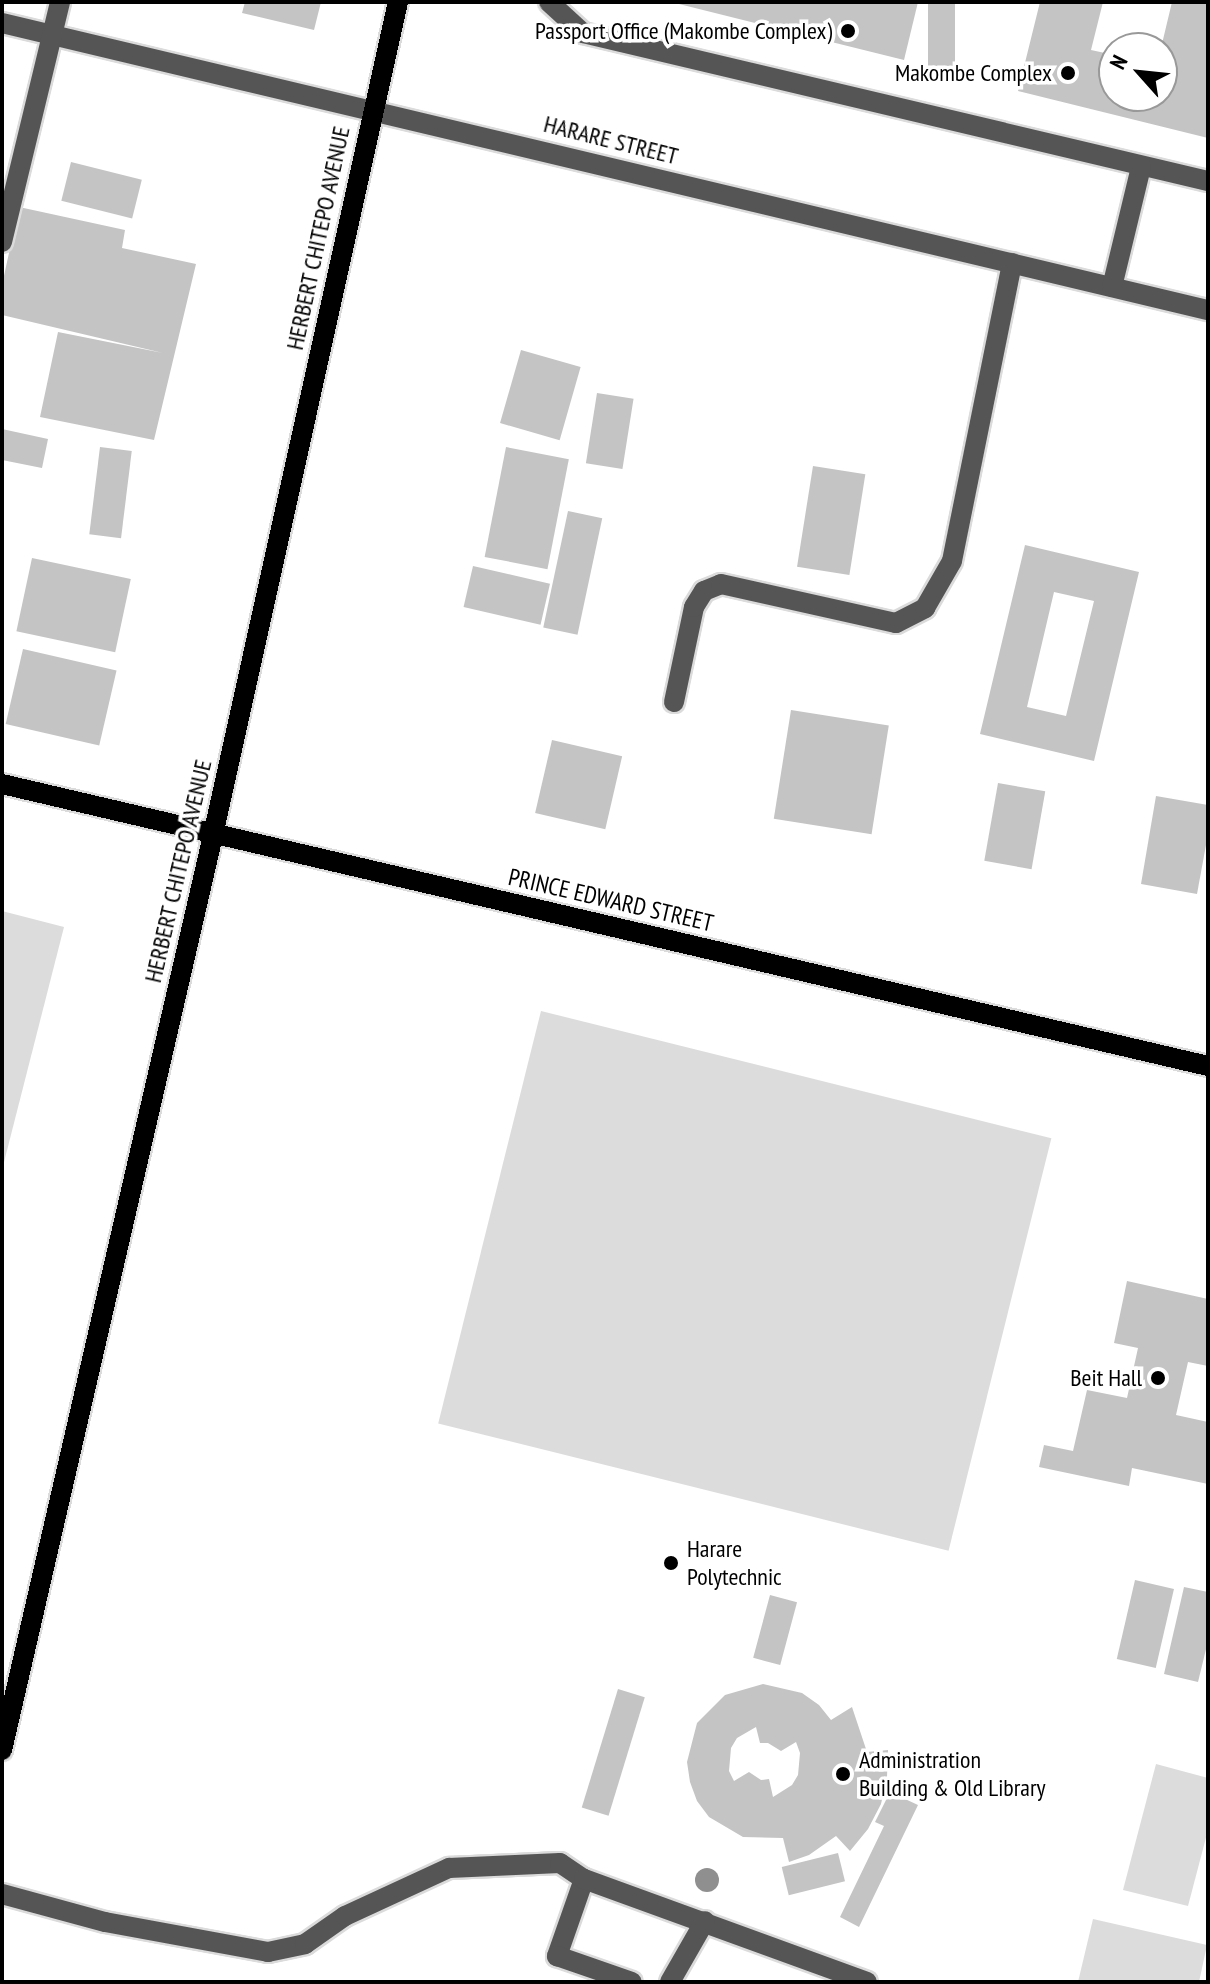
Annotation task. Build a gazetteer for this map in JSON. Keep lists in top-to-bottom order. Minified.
{"streets":{"main road":["HERBERT CHITEPO AVENUE","PRINCE EDWARD STREET"],"street":["HARARE STREET"]},"crossings":[["HARARE STREET","HERBERT CHITEPO AVENUE"],["HERBERT CHITEPO AVENUE","PRINCE EDWARD STREET"]],"places":["Passport Office (Makombe Complex)","Makombe Complex","Beit Hall","Harare Polytechnic","Administration Building & Old Library"],"north":"top left"}
